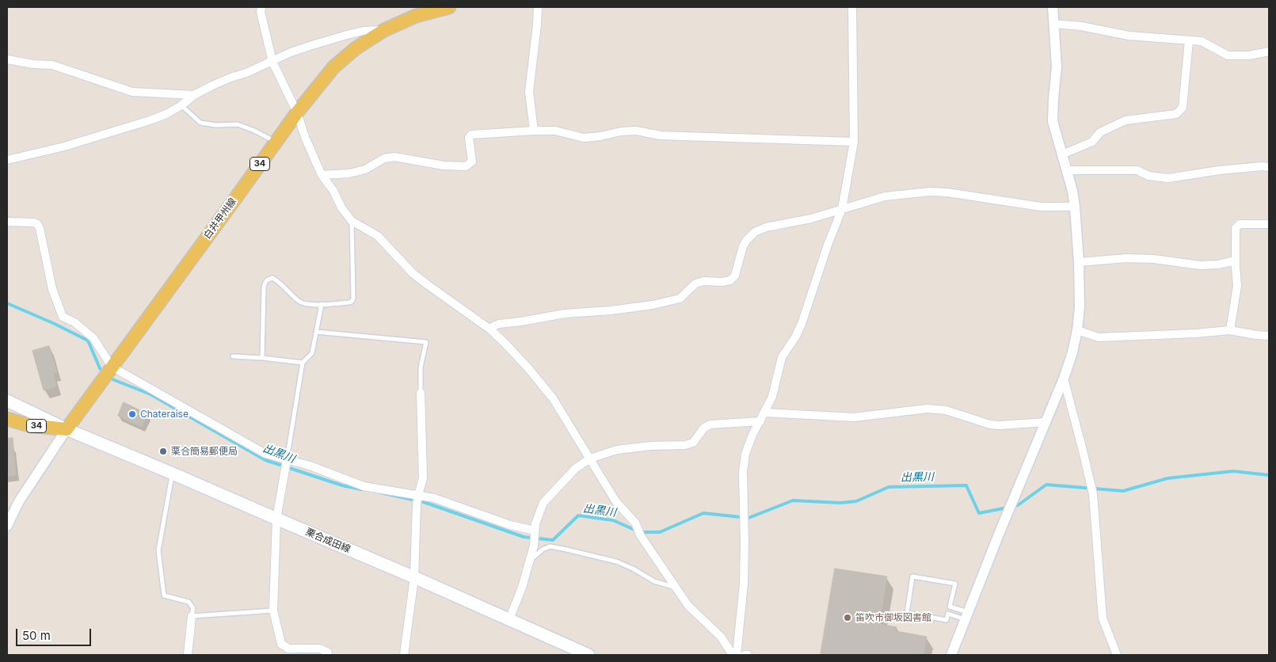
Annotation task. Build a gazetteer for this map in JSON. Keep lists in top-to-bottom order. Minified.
{"streets":{"main road":["34","白井甲州線","栗合成田線"]},"crossings":[["34","白井甲州線"],["34","栗合成田線"],["白井甲州線","栗合成田線"]],"water":["出黒川"],"places":["Chateraise","栗合簡易郵便局","笛吹市御坂図書館"],"scale_bar":"50 m"}
